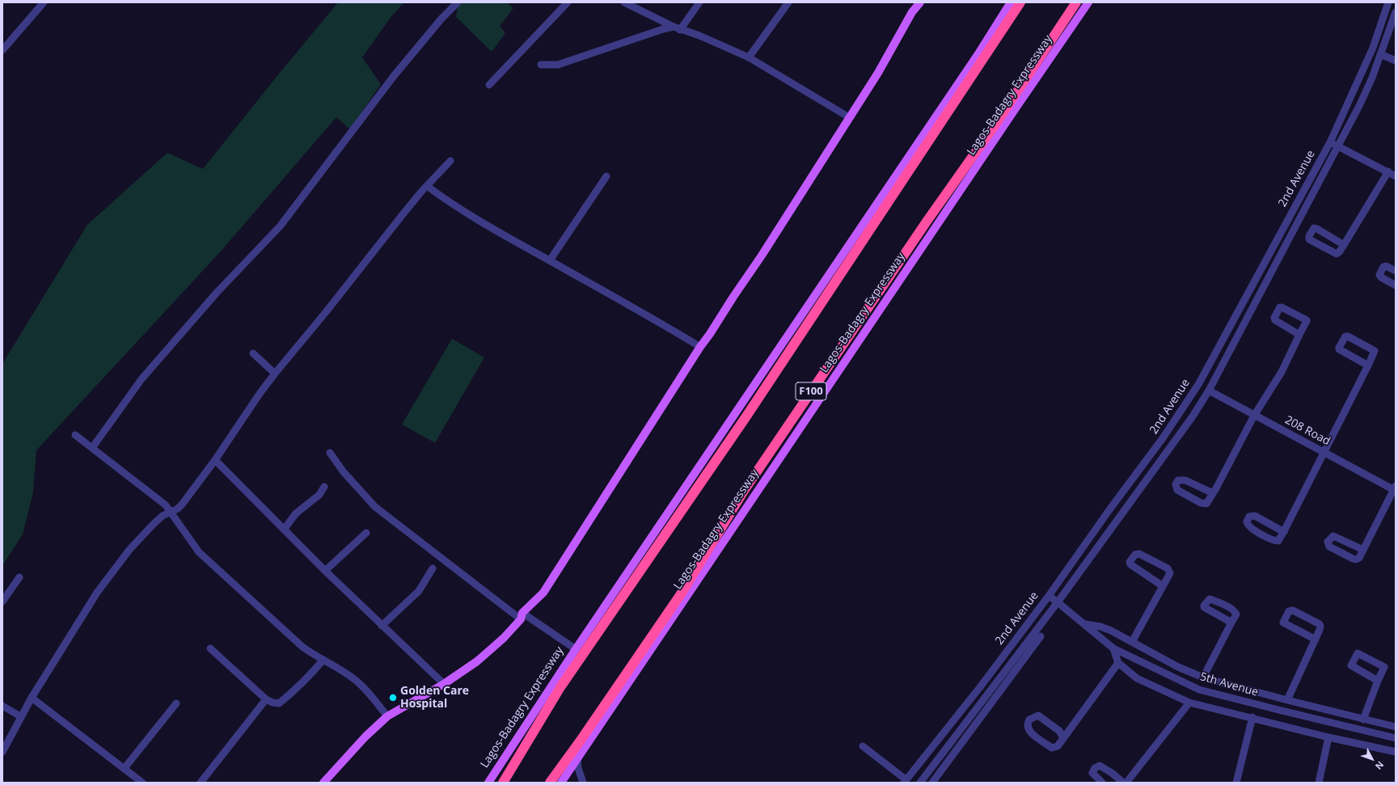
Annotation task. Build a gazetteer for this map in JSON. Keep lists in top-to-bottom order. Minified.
{"streets":{"highway":["Lagos-Badagry Expressway","F100"],"street":["2nd Avenue","208 Road","5th Avenue"]},"crossings":[["2nd Avenue","208 Road"],["2nd Avenue","5th Avenue"]],"places":["Golden Care Hospital"],"north":"bottom right"}
